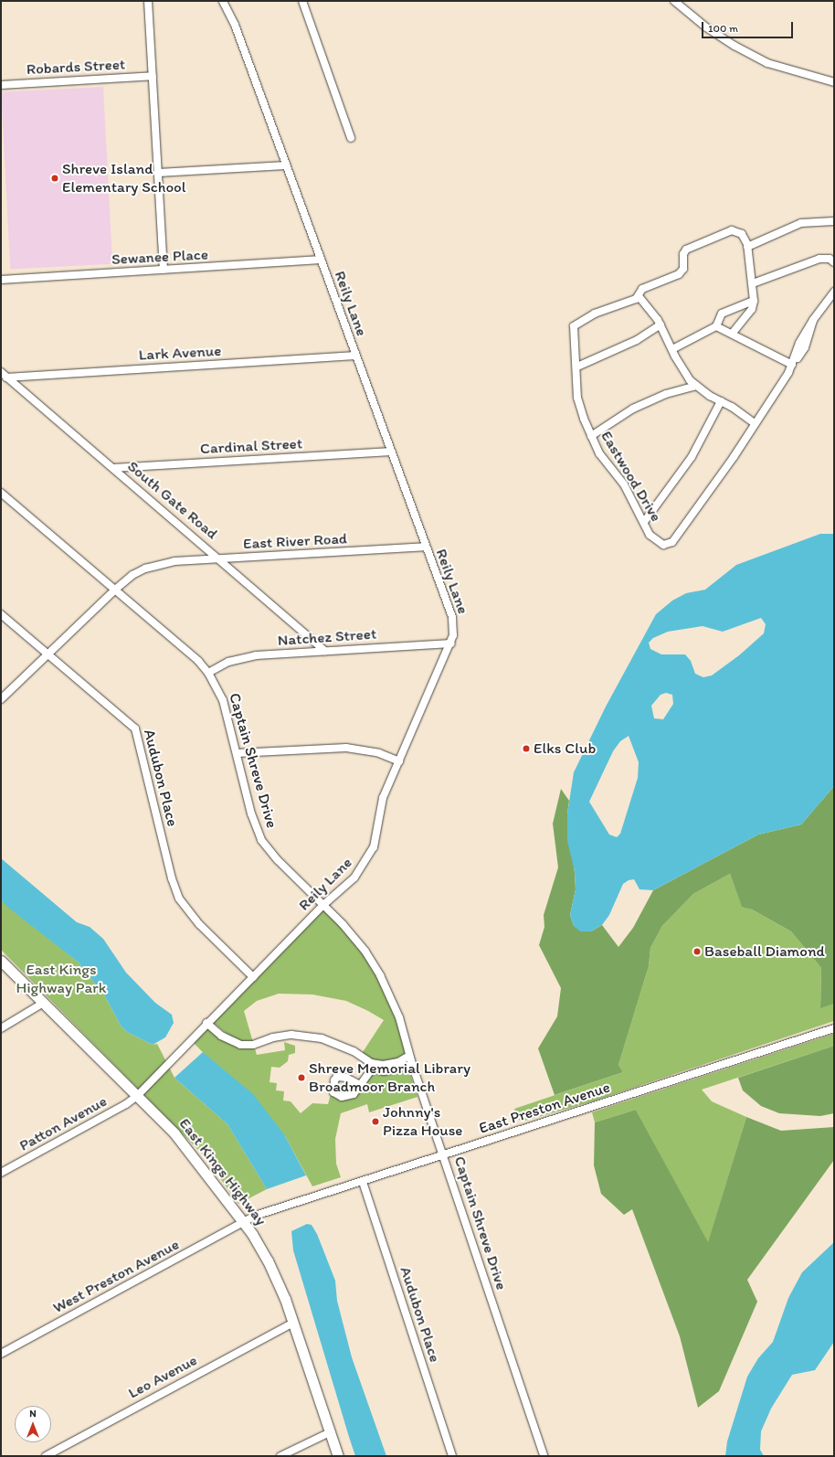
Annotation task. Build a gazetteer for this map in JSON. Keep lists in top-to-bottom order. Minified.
{"streets":{"main road":["East Kings Highway"],"street":["Robards Street","Sewanee Place","Reily Lane","Lark Avenue","Cardinal Street","Eastwood Drive","South Gate Road","East River Road","Natchez Street","Captain Shreve Drive","Audubon Place","East Preston Avenue","Patton Avenue","West Preston Avenue","Leo Avenue"]},"crossings":[["Sewanee Place","Reily Lane"],["Reily Lane","Lark Avenue"],["Reily Lane","Cardinal Street"],["Reily Lane","East River Road"],["Reily Lane","Natchez Street"],["Reily Lane","Captain Shreve Drive"],["Reily Lane","Audubon Place"],["Reily Lane","Patton Avenue"],["Reily Lane","East Kings Highway"],["Lark Avenue","South Gate Road"],["Cardinal Street","South Gate Road"],["South Gate Road","East River Road"],["South Gate Road","Natchez Street"],["East River Road","Captain Shreve Drive"],["East River Road","Audubon Place"],["Natchez Street","Captain Shreve Drive"],["Captain Shreve Drive","East Preston Avenue"],["Audubon Place","East Preston Avenue"],["East Preston Avenue","East Kings Highway"],["East Preston Avenue","West Preston Avenue"],["Patton Avenue","East Kings Highway"],["East Kings Highway","West Preston Avenue"],["East Kings Highway","Leo Avenue"]],"parks":["East Kings Highway Park"],"places":["Shreve Island Elementary School","Elks Club","Baseball Diamond","Shreve Memorial Library Broadmoor Branch","Johnny's Pizza House"],"scale_bar":"100 m","north":"top"}
